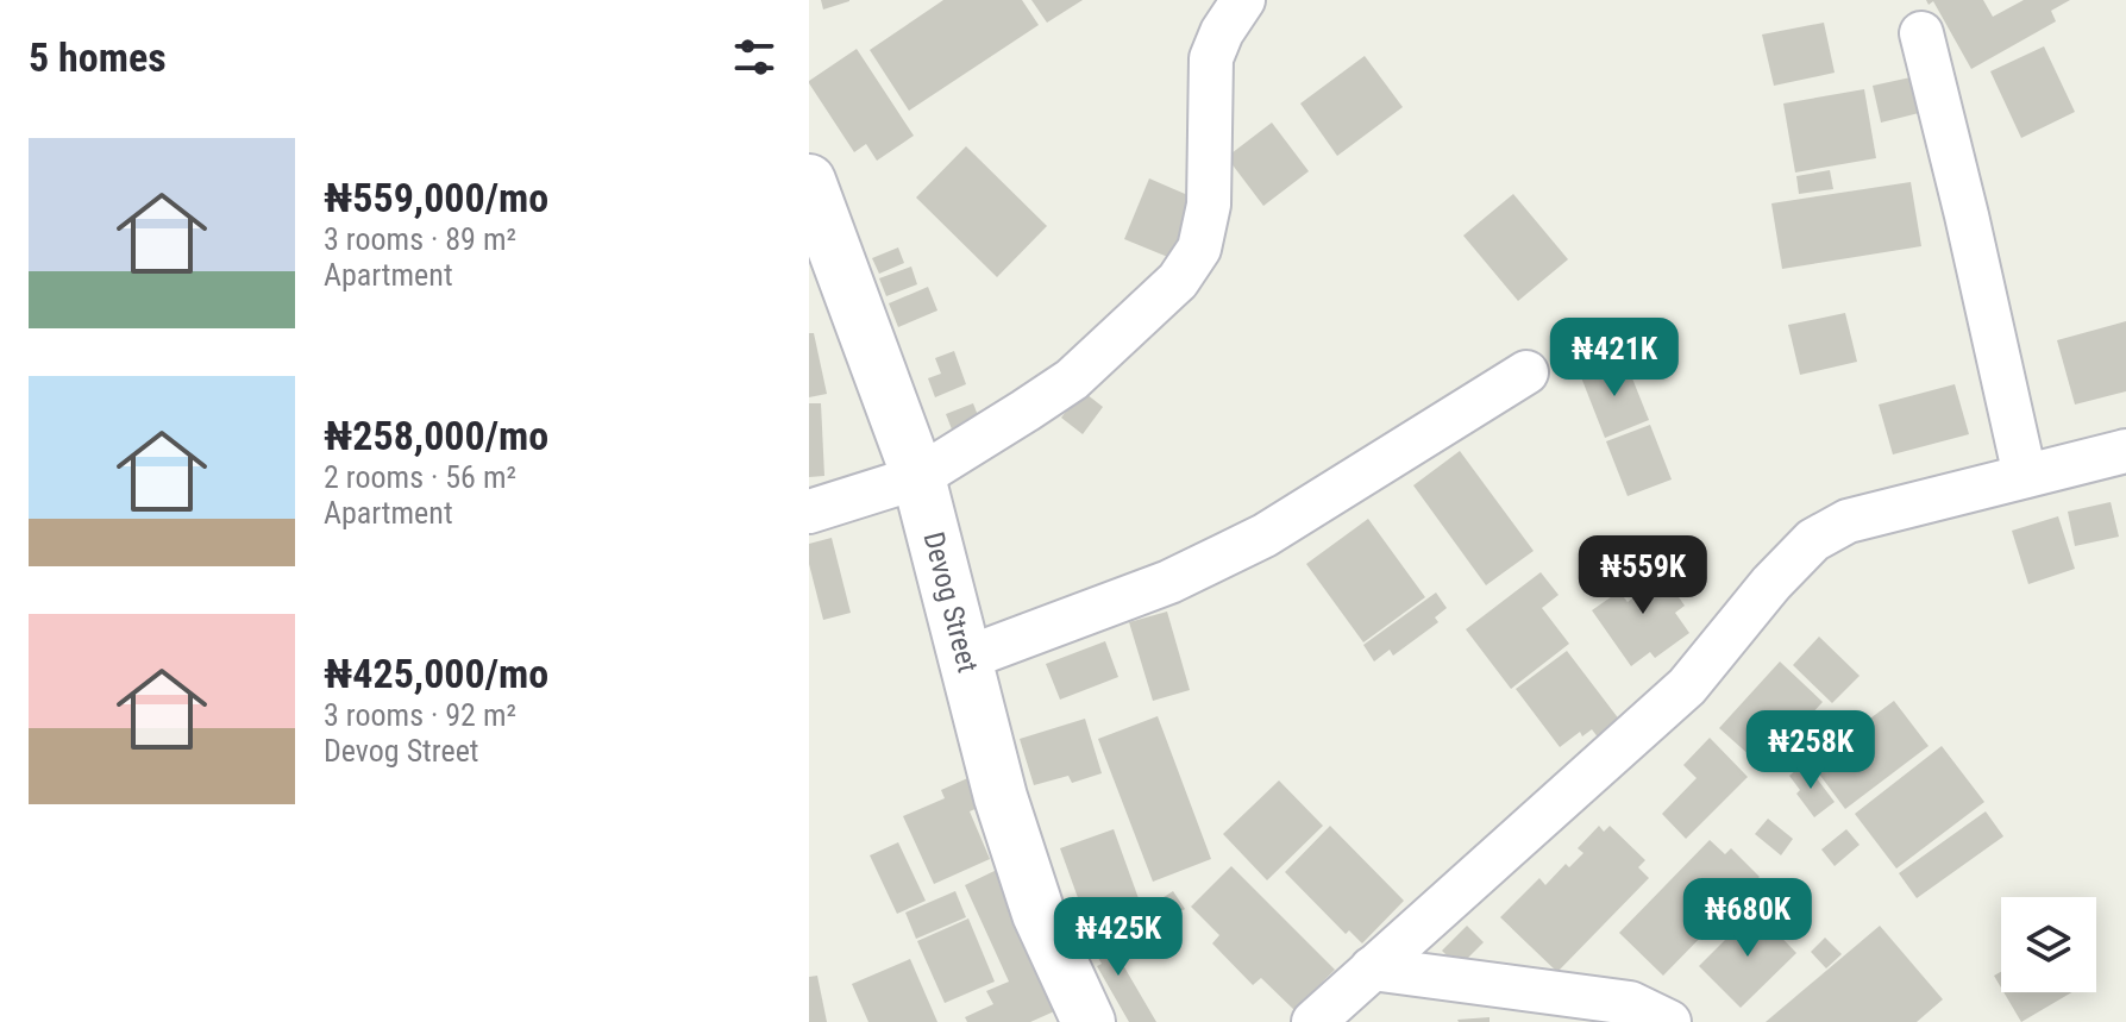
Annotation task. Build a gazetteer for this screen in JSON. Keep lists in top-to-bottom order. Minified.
{"streets":{"street":["Devog Street"]},"page":{"heading":"5 homes","list":[{"name":"₦559,000/mo","note":"3 rooms · 89 m² · Apartment"},{"name":"₦258,000/mo","note":"2 rooms · 56 m² · Apartment"},{"name":"₦425,000/mo","note":"3 rooms · 92 m² · Devog Street"}],"price":["₦421K","₦559K","₦258K","₦680K","₦425K"]}}
